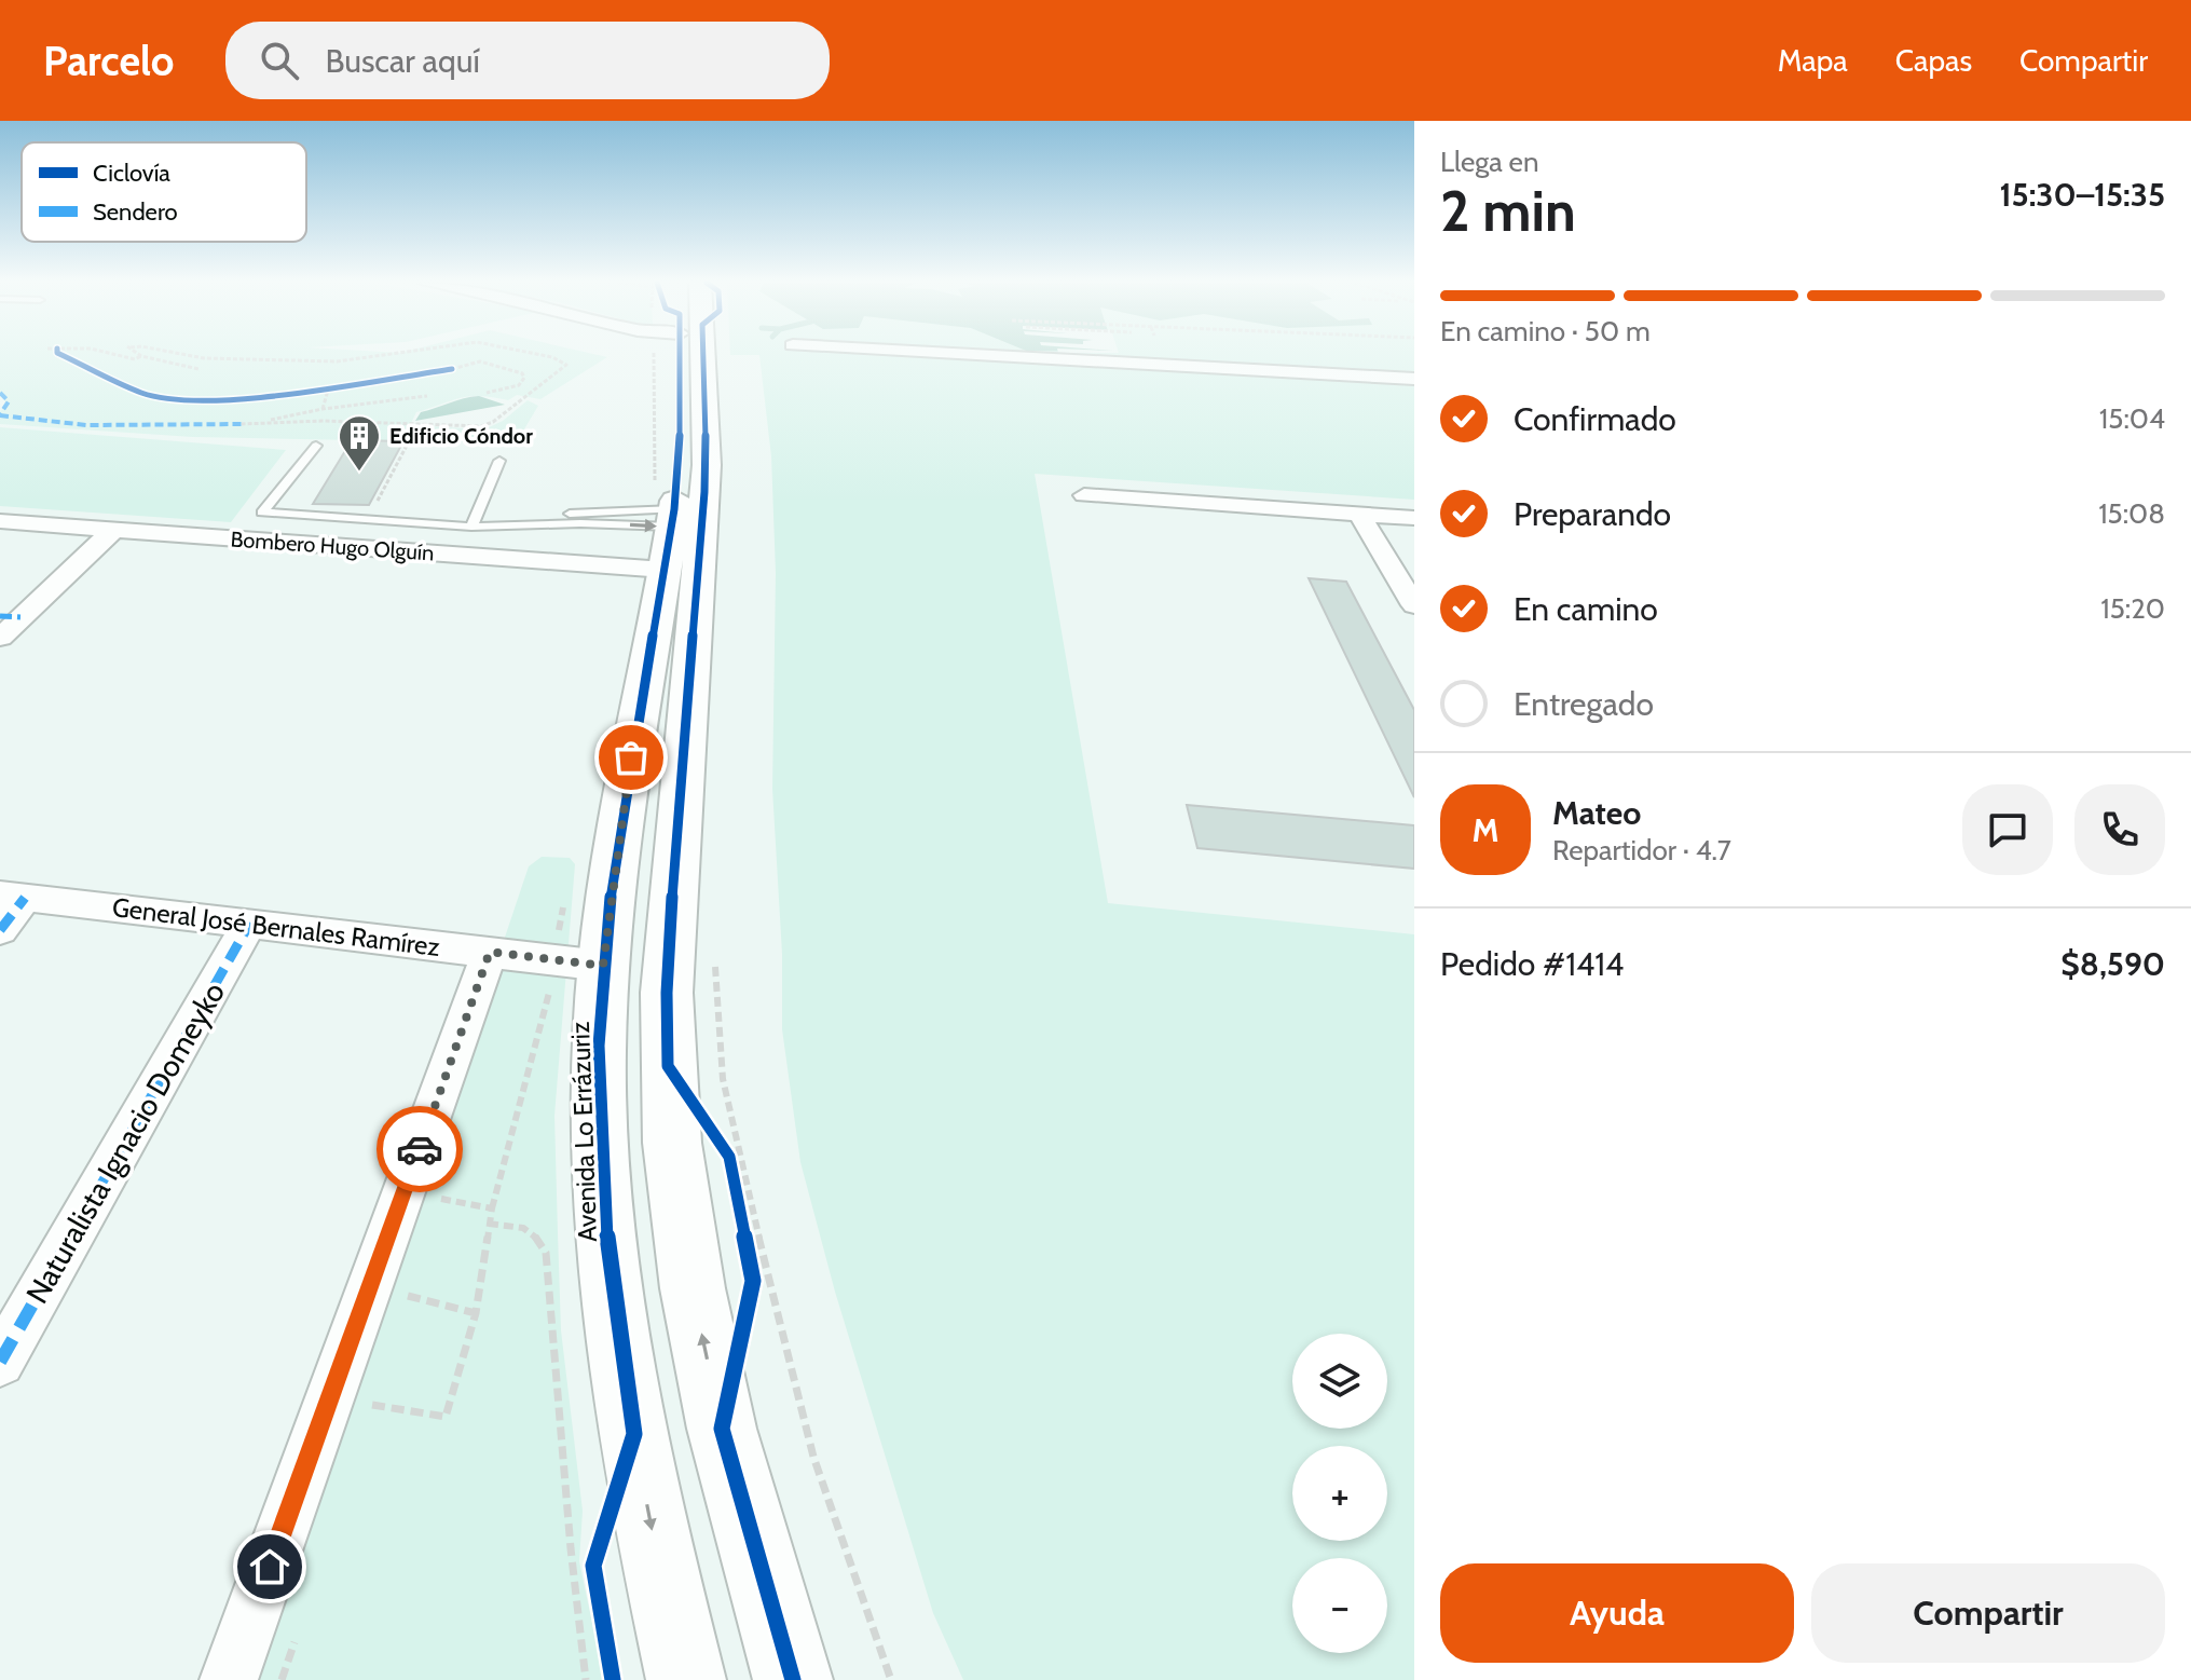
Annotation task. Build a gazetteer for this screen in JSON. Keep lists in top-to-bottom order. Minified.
{"streets":{"main road":["Avenida Lo Errázuriz"],"street":["Bombero Hugo Olguín","General José Bernales Ramírez","Naturalista Ignacio Domeyko"]},"crossings":[["Bombero Hugo Olguín","Avenida Lo Errázuriz"],["General José Bernales Ramírez","Avenida Lo Errázuriz"],["General José Bernales Ramírez","Naturalista Ignacio Domeyko"]],"places":{"building":["Edificio Cóndor"]},"legend":["Ciclovía","Sendero"],"page":{"header":"Parcelo","search":"Buscar aquí","nav":["Mapa","Capas","Compartir"],"heading":["2 min","Llega en","15:30–15:35"],"panel":["Mateo","Repartidor · 4.7","Pedido #1414","$8,590"],"bar":"En camino · 50 m","list":[["Confirmado","15:04"],["Preparando","15:08"],["En camino","15:20"],"Entregado"],"round":"M","map_buttons":["+","−"],"buttons":["Ayuda","Compartir"]}}
